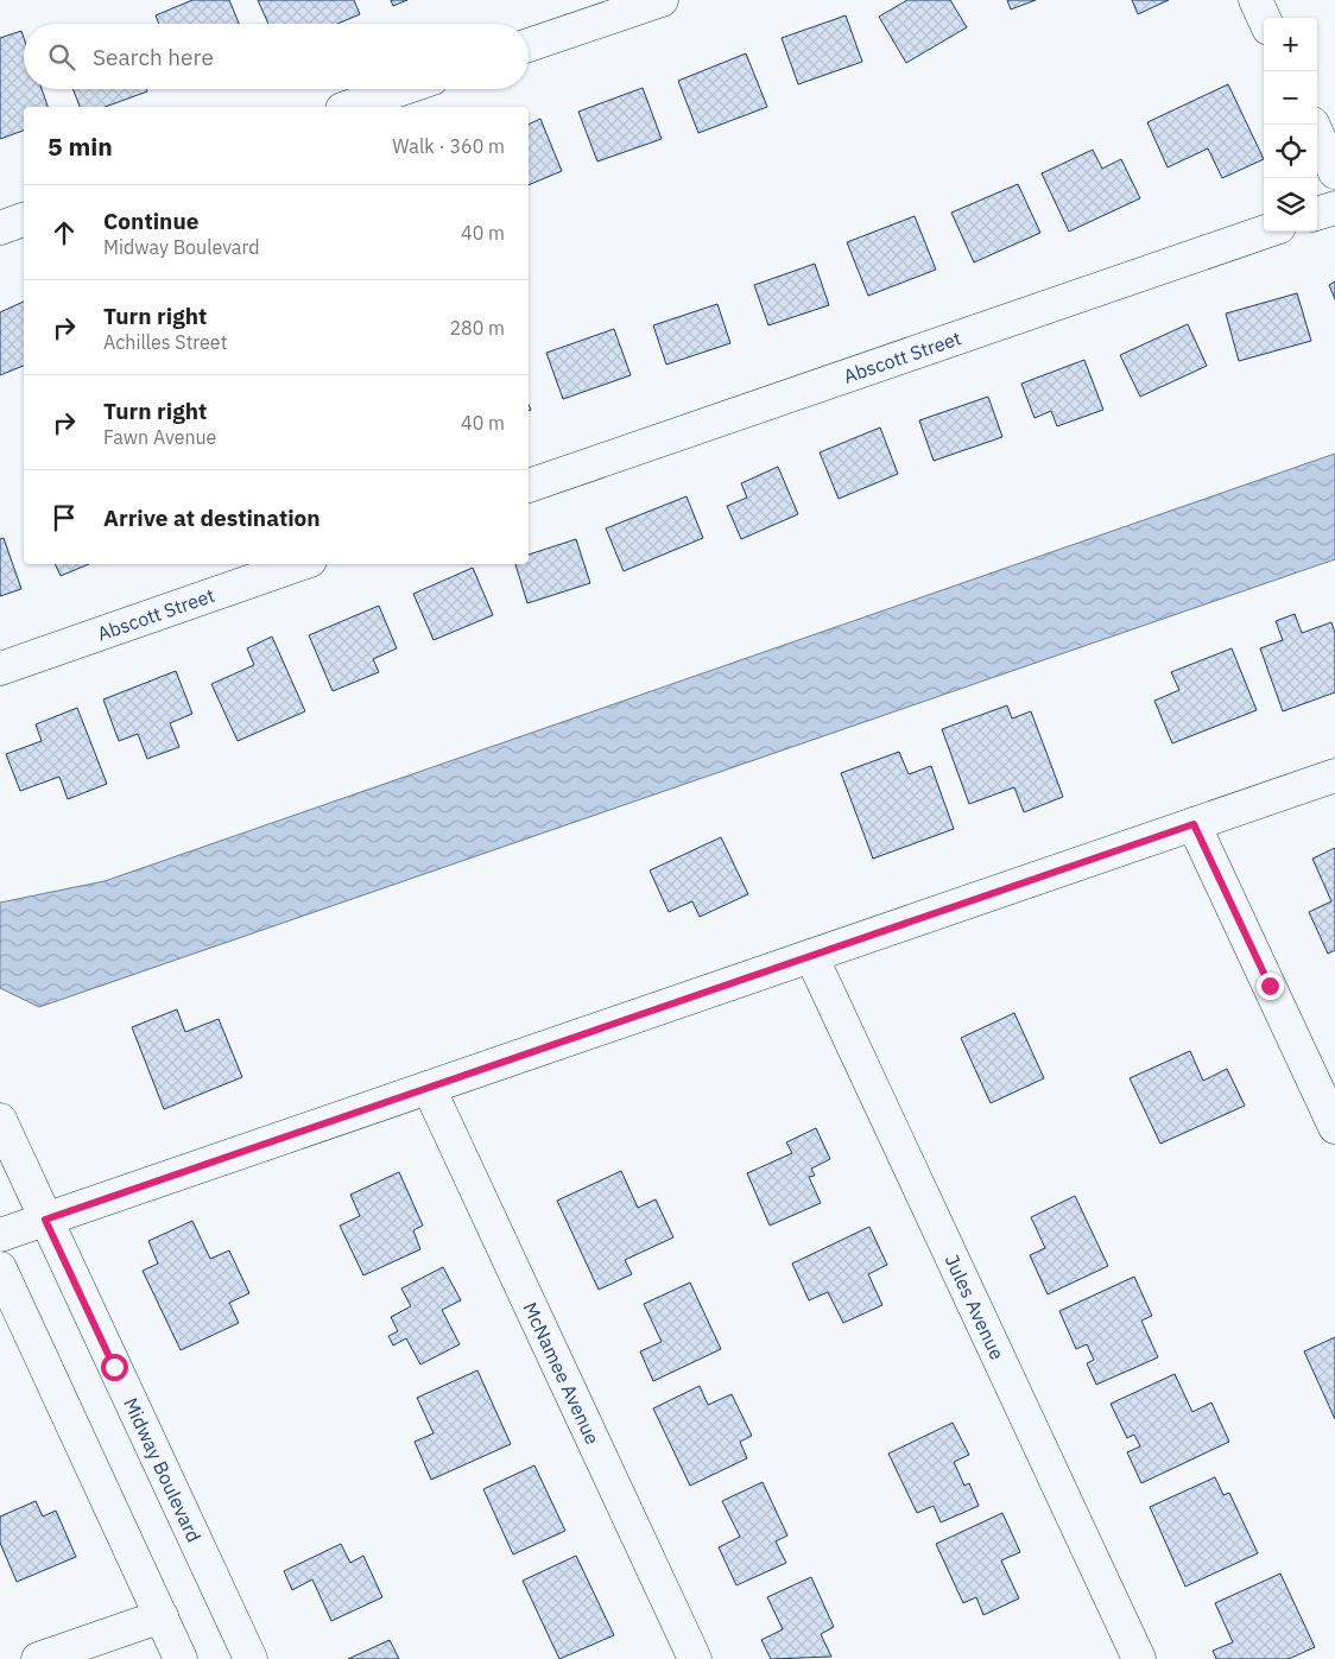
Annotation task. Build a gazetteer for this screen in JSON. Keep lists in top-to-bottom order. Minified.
{"streets":{"street":["Abscott Street","Jules Avenue","McNamee Avenue","Midway Boulevard"]},"page":{"map_buttons":["+","−"],"search":"Search here","heading":["5 min","Walk · 360 m"],"list":[["Continue","Midway Boulevard","40 m"],["Turn right","Achilles Street","280 m"],["Turn right","Fawn Avenue","40 m"],"Arrive at destination"]}}
